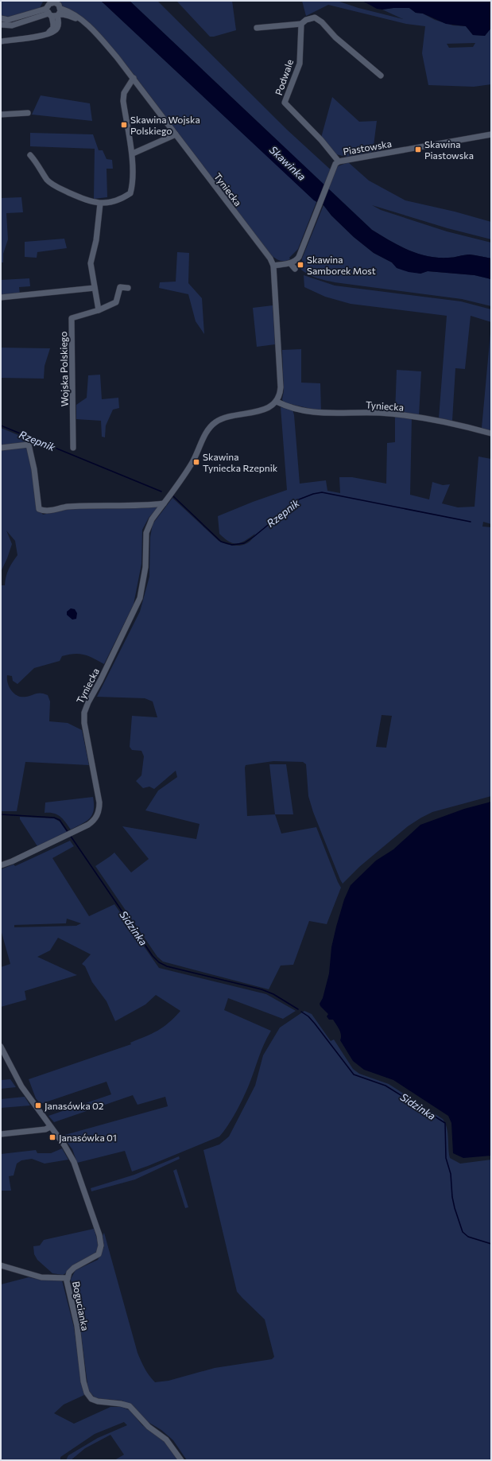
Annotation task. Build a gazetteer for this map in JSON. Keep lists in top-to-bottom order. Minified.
{"streets":{"street":["Podwale","Piastowska","Tyniecka","Wojska Polskiego","Bogucianka"]},"crossings":[["Podwale","Piastowska"]],"water":["Skawinka","Rzepnik","Sidzinka"],"places":{"transit":["Skawina Wojska Polskiego","Skawina Piastowska","Skawina Samborek Most","Skawina Tyniecka Rzepnik","Janasówka 02","Janasówka 01"]}}
